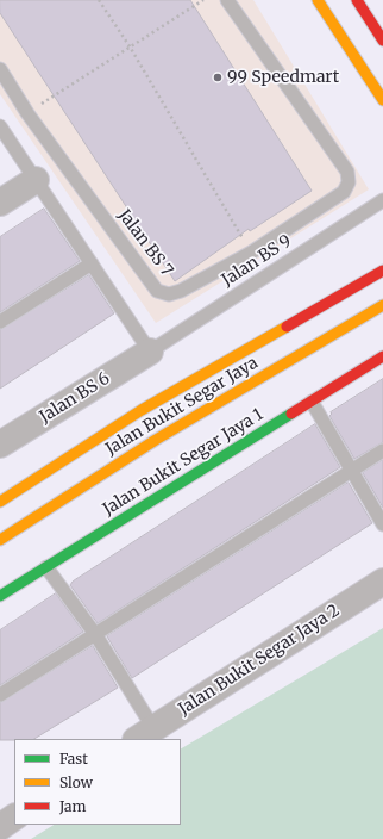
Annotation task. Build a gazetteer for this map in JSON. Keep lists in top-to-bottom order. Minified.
{"streets":{"street":["Jalan BS 6","Jalan Bukit Segar Jaya","Jalan Bukit Segar Jaya 1","Jalan Bukit Segar Jaya 2"],"lane":["Jalan BS 7","Jalan BS 9"]},"crossings":[["Jalan BS 9","Jalan BS 6"]],"places":["99 Speedmart"],"legend":["Fast","Slow","Jam"]}
